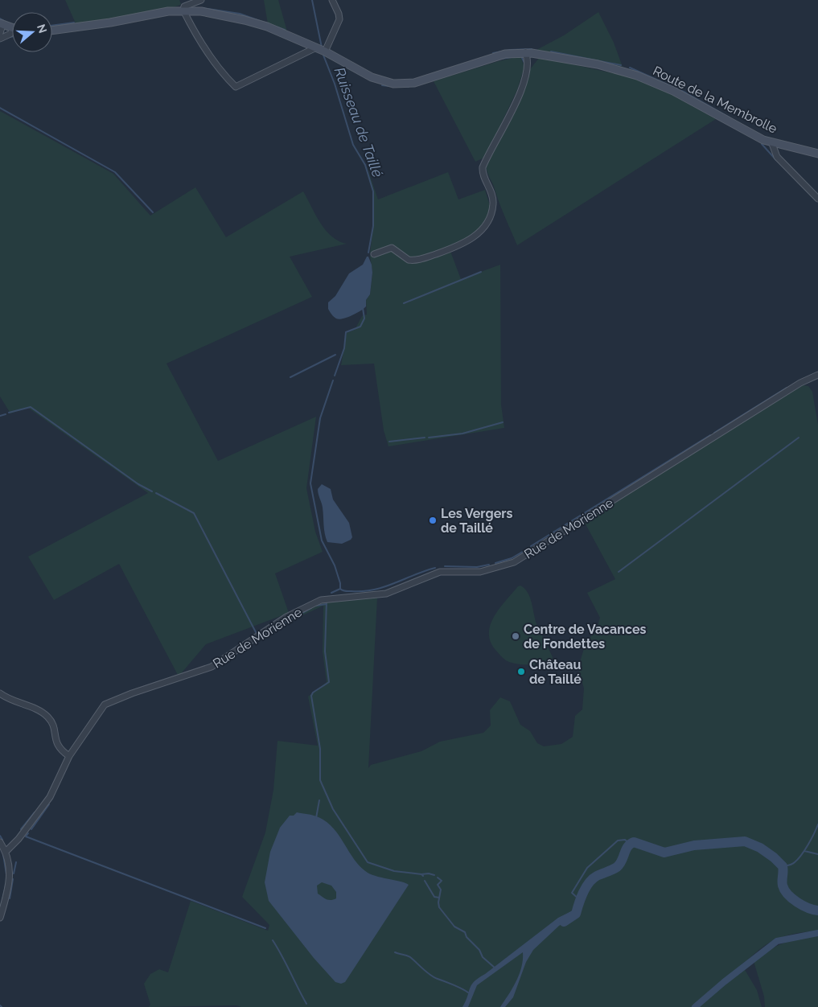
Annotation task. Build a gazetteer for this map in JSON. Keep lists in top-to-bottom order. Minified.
{"streets":{"street":["Route de la Membrolle","Rue de Morienne"]},"water":["Ruisseau de Taillé"],"places":["Les Vergers de Taillé","Centre de Vacances de Fondettes","Château de Taillé"],"north":"right"}
